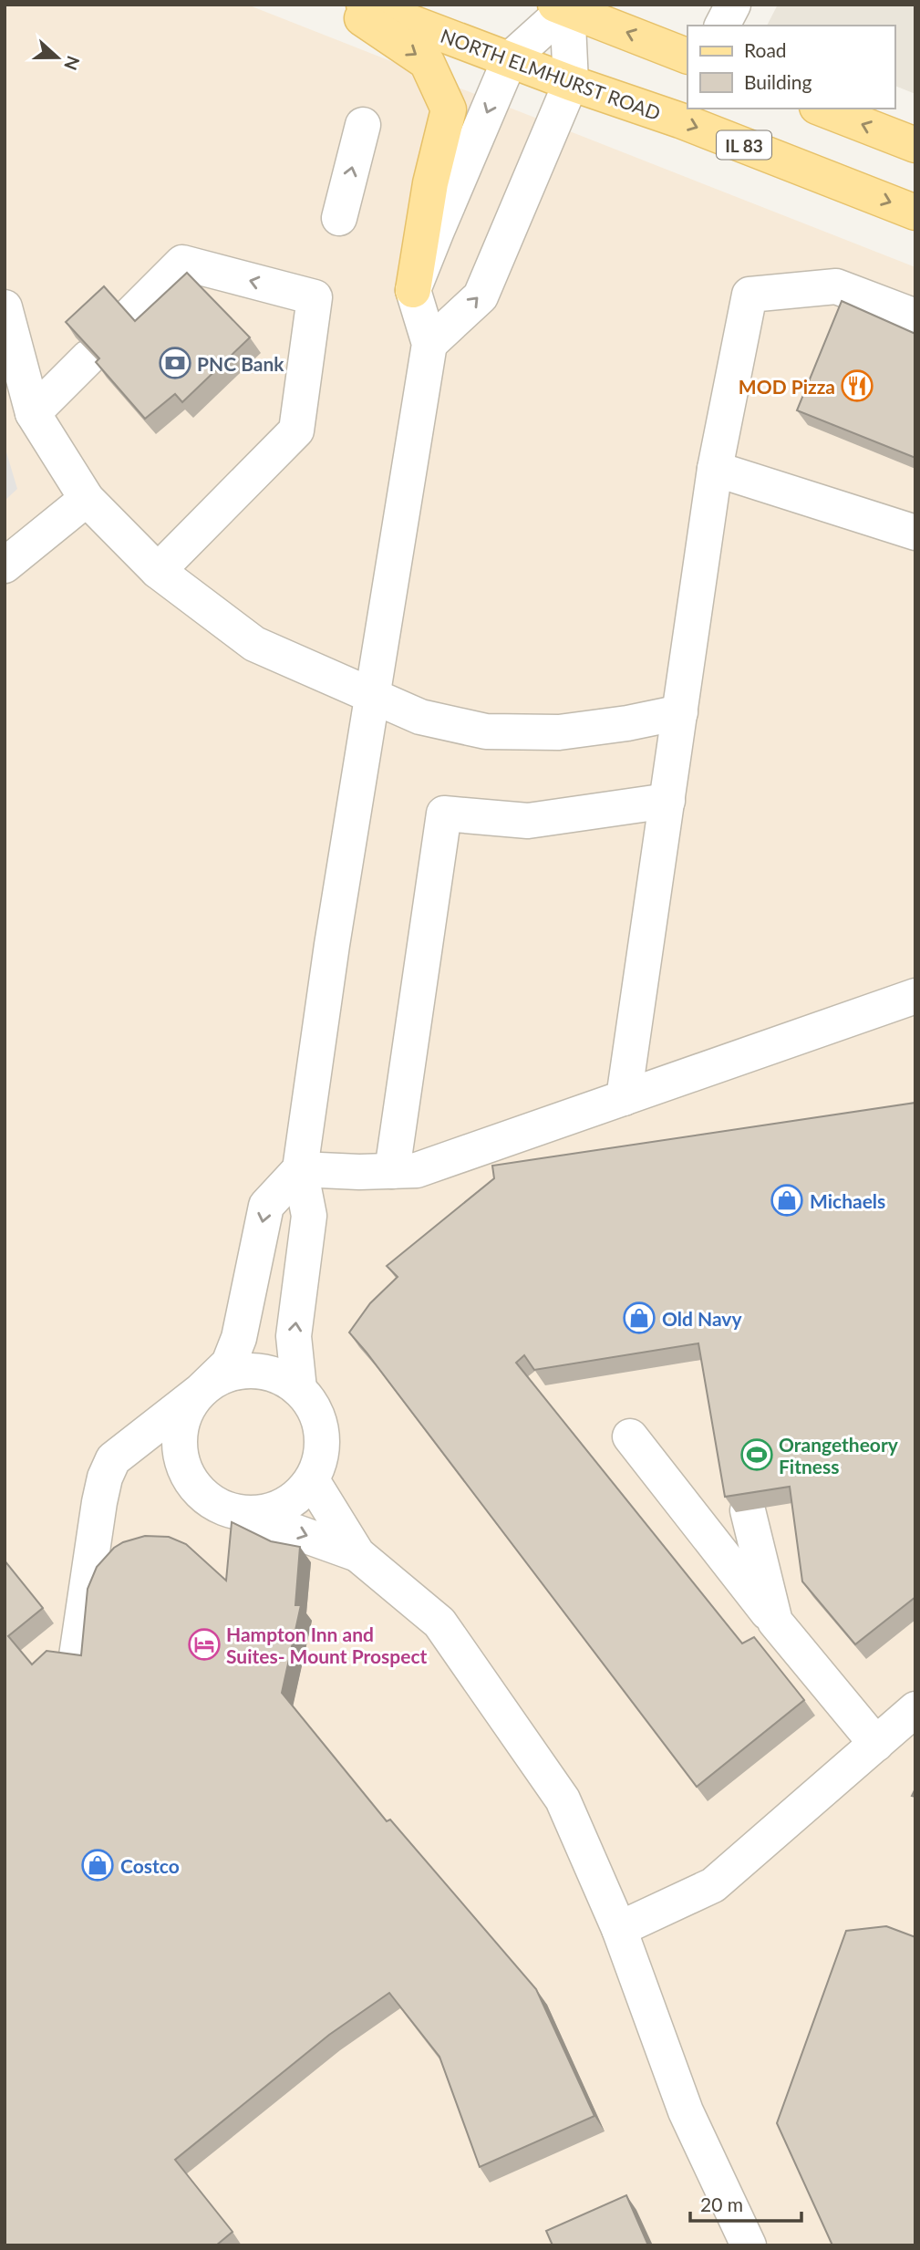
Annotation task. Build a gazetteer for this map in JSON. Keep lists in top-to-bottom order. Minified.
{"streets":{"main road":["NORTH ELMHURST ROAD","IL 83"]},"places":{"bank":["PNC Bank"],"restaurant":["MOD Pizza"],"shop":["Michaels","Old Navy","Costco"],"sports":["Orangetheory Fitness"],"hotel":["Hampton Inn and Suites- Mount Prospect"]},"legend":["Road","Building"],"scale_bar":"20 m","north":"right"}
